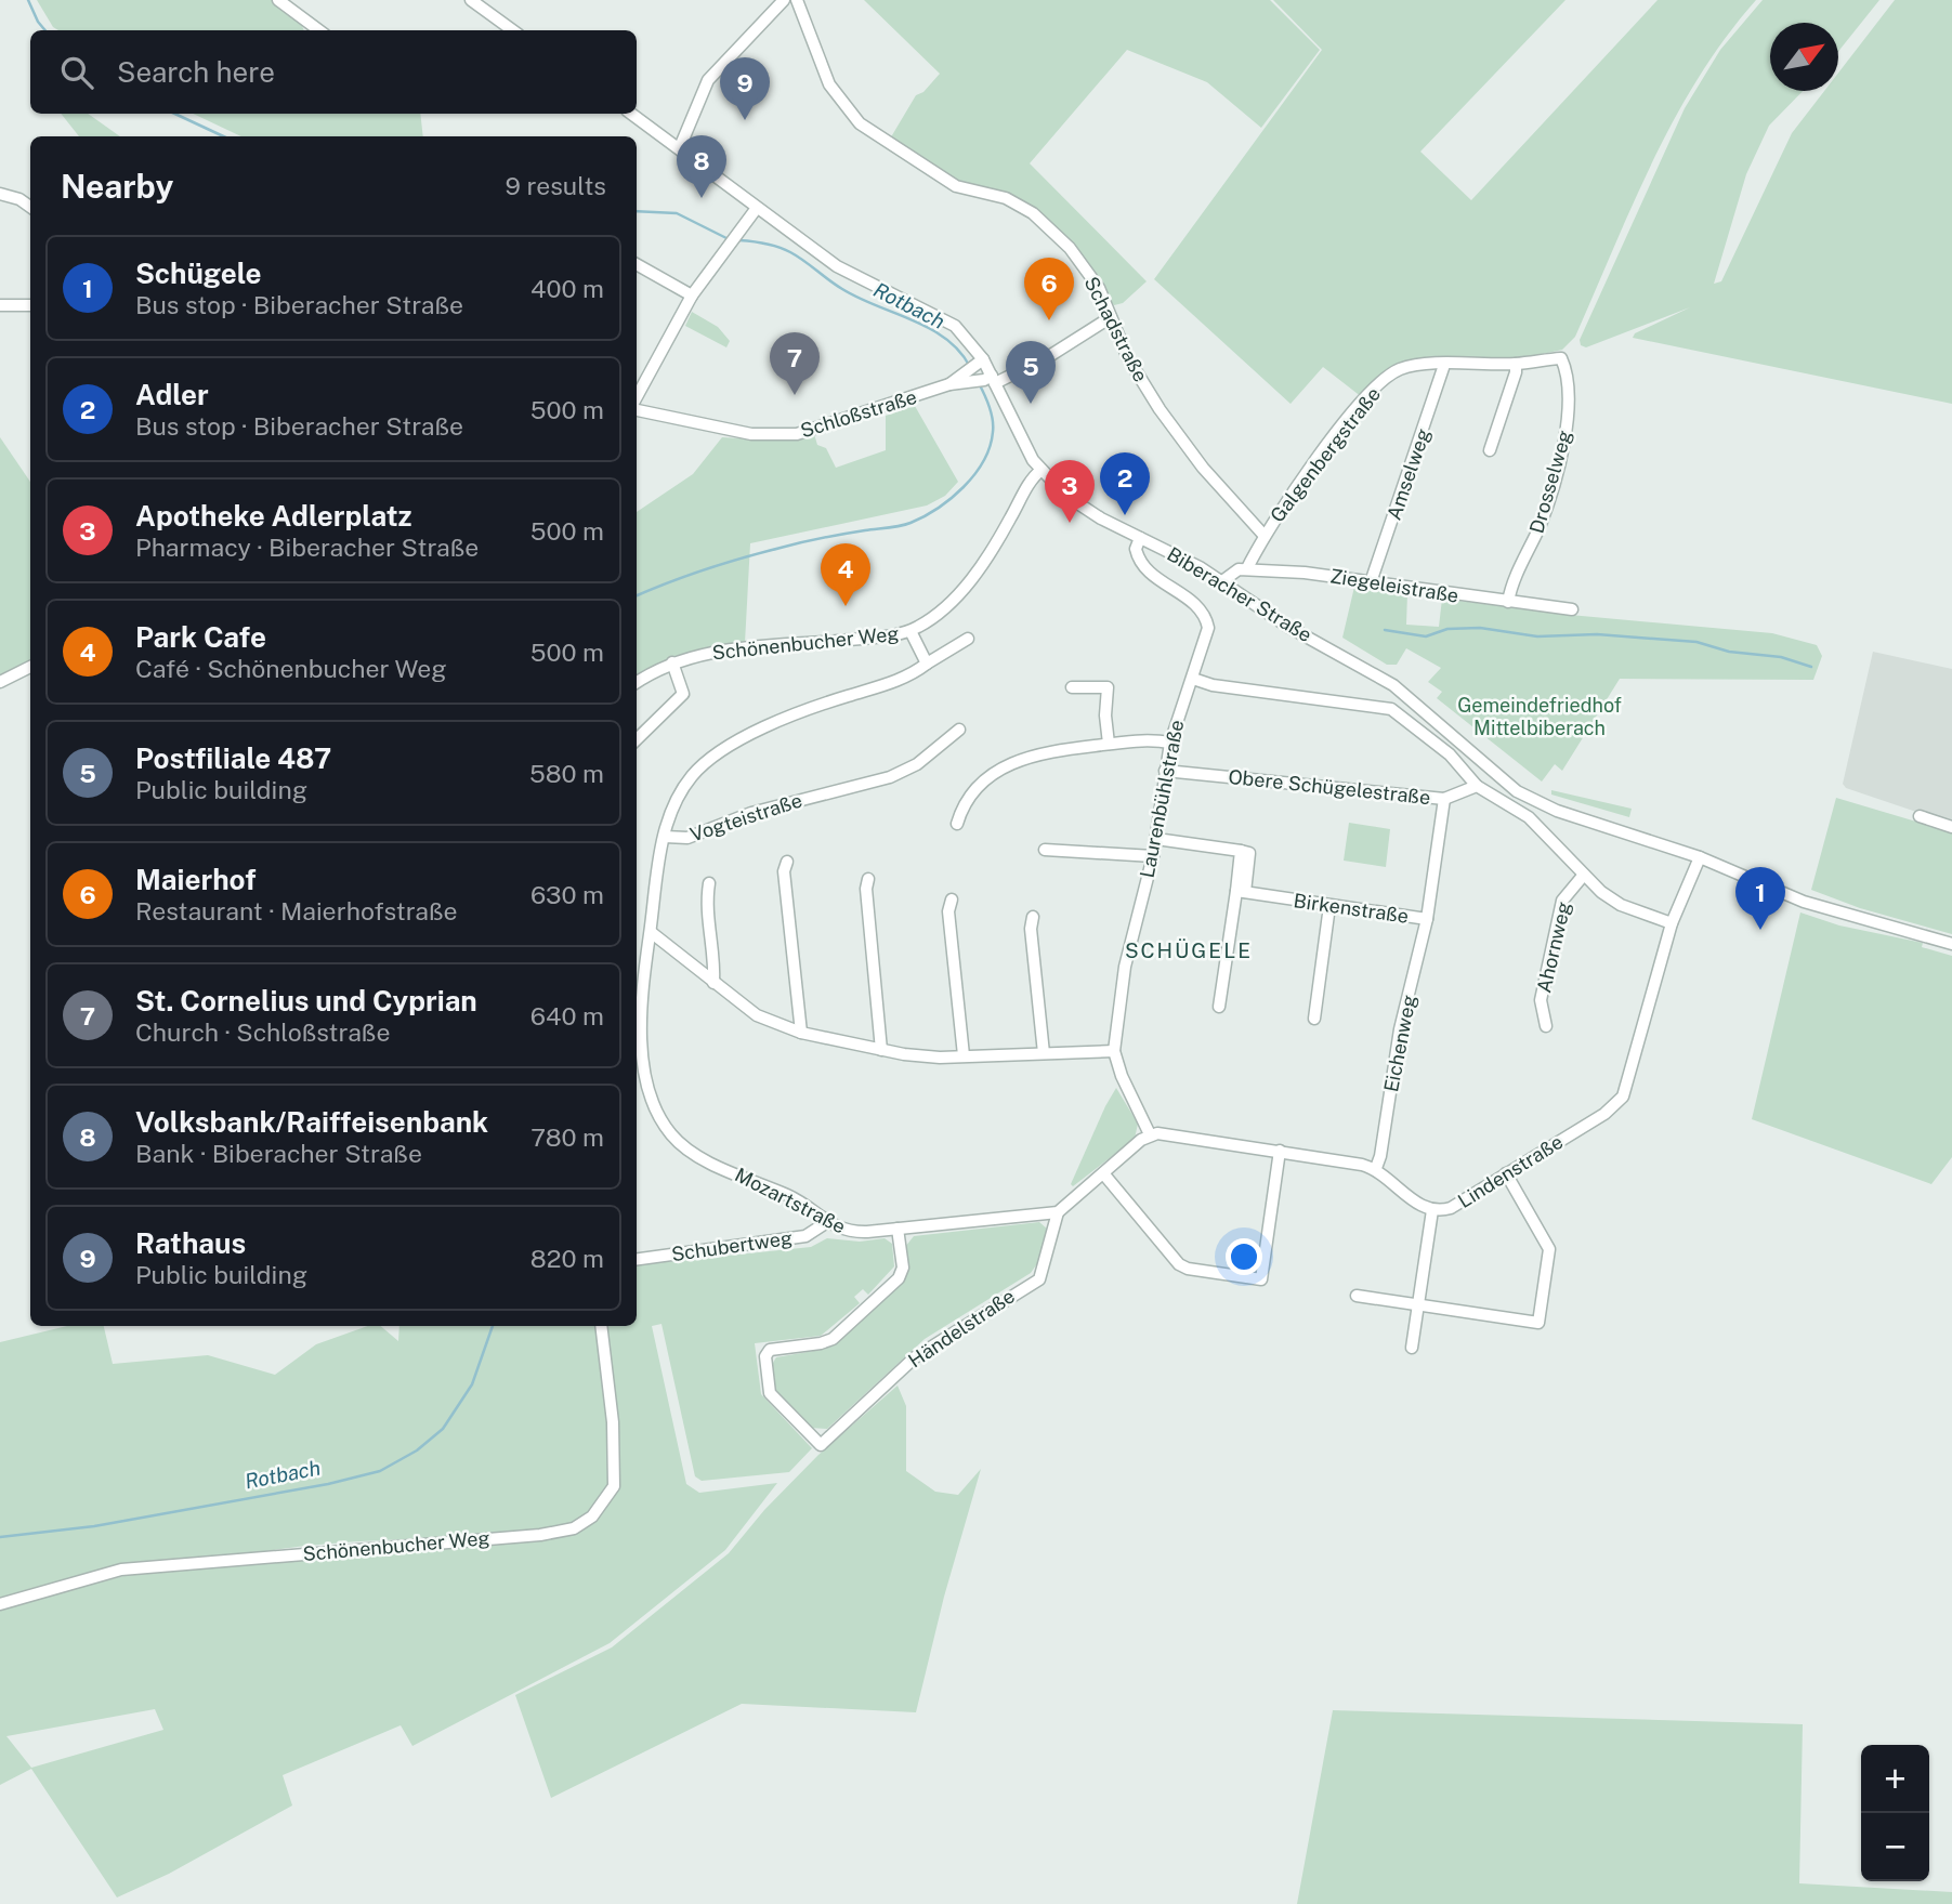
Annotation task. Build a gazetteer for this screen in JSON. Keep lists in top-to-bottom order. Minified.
{"streets":{"street":["Schadstraße","Schloßstraße","Galgenbergstraße","Amselweg","Drosselweg","Ziegeleistraße","Biberacher Straße","Schönenbucher Weg","Obere Schügelestraße","Laurenbühlstraße","Vogteistraße","Birkenstraße","Ahornweg","Eichenweg","Lindenstraße","Mozartstraße","Schubertweg","Händelstraße"]},"crossings":[["Schadstraße","Galgenbergstraße"],["Schloßstraße","Biberacher Straße"],["Galgenbergstraße","Amselweg"],["Galgenbergstraße","Drosselweg"],["Galgenbergstraße","Ziegeleistraße"],["Amselweg","Ziegeleistraße"],["Drosselweg","Ziegeleistraße"],["Biberacher Straße","Schönenbucher Weg"],["Biberacher Straße","Laurenbühlstraße"],["Biberacher Straße","Lindenstraße"],["Obere Schügelestraße","Laurenbühlstraße"],["Obere Schügelestraße","Birkenstraße"],["Vogteistraße","Mozartstraße"],["Birkenstraße","Eichenweg"],["Eichenweg","Lindenstraße"],["Mozartstraße","Schubertweg"],["Mozartstraße","Händelstraße"]],"districts":["SCHÜGELE"],"water":["Rotbach"],"parks":["Gemeindefriedhof Mittelbiberach"],"north":"top right","page":{"search":"Search here","pins":["9","8","6","7","5","2","3","4","1"],"heading":["Nearby","9 results"],"list":[{"mark":"1","name":"Schügele","note":"Bus stop · Biberacher Straße","value":"400 m"},{"mark":"2","name":"Adler","note":"Bus stop · Biberacher Straße","value":"500 m"},{"mark":"3","name":"Apotheke Adlerplatz","note":"Pharmacy · Biberacher Straße","value":"500 m"},{"mark":"4","name":"Park Cafe","note":"Café · Schönenbucher Weg","value":"500 m"},{"mark":"5","name":"Postfiliale 487","note":"Public building","value":"580 m"},{"mark":"6","name":"Maierhof","note":"Restaurant · Maierhofstraße","value":"630 m"},{"mark":"7","name":"St. Cornelius und Cyprian","note":"Church · Schloßstraße","value":"640 m"},{"mark":"8","name":"Volksbank/Raiffeisenbank","note":"Bank · Biberacher Straße","value":"780 m"},{"mark":"9","name":"Rathaus","note":"Public building","value":"820 m"}],"map_buttons":["+","−"]}}
